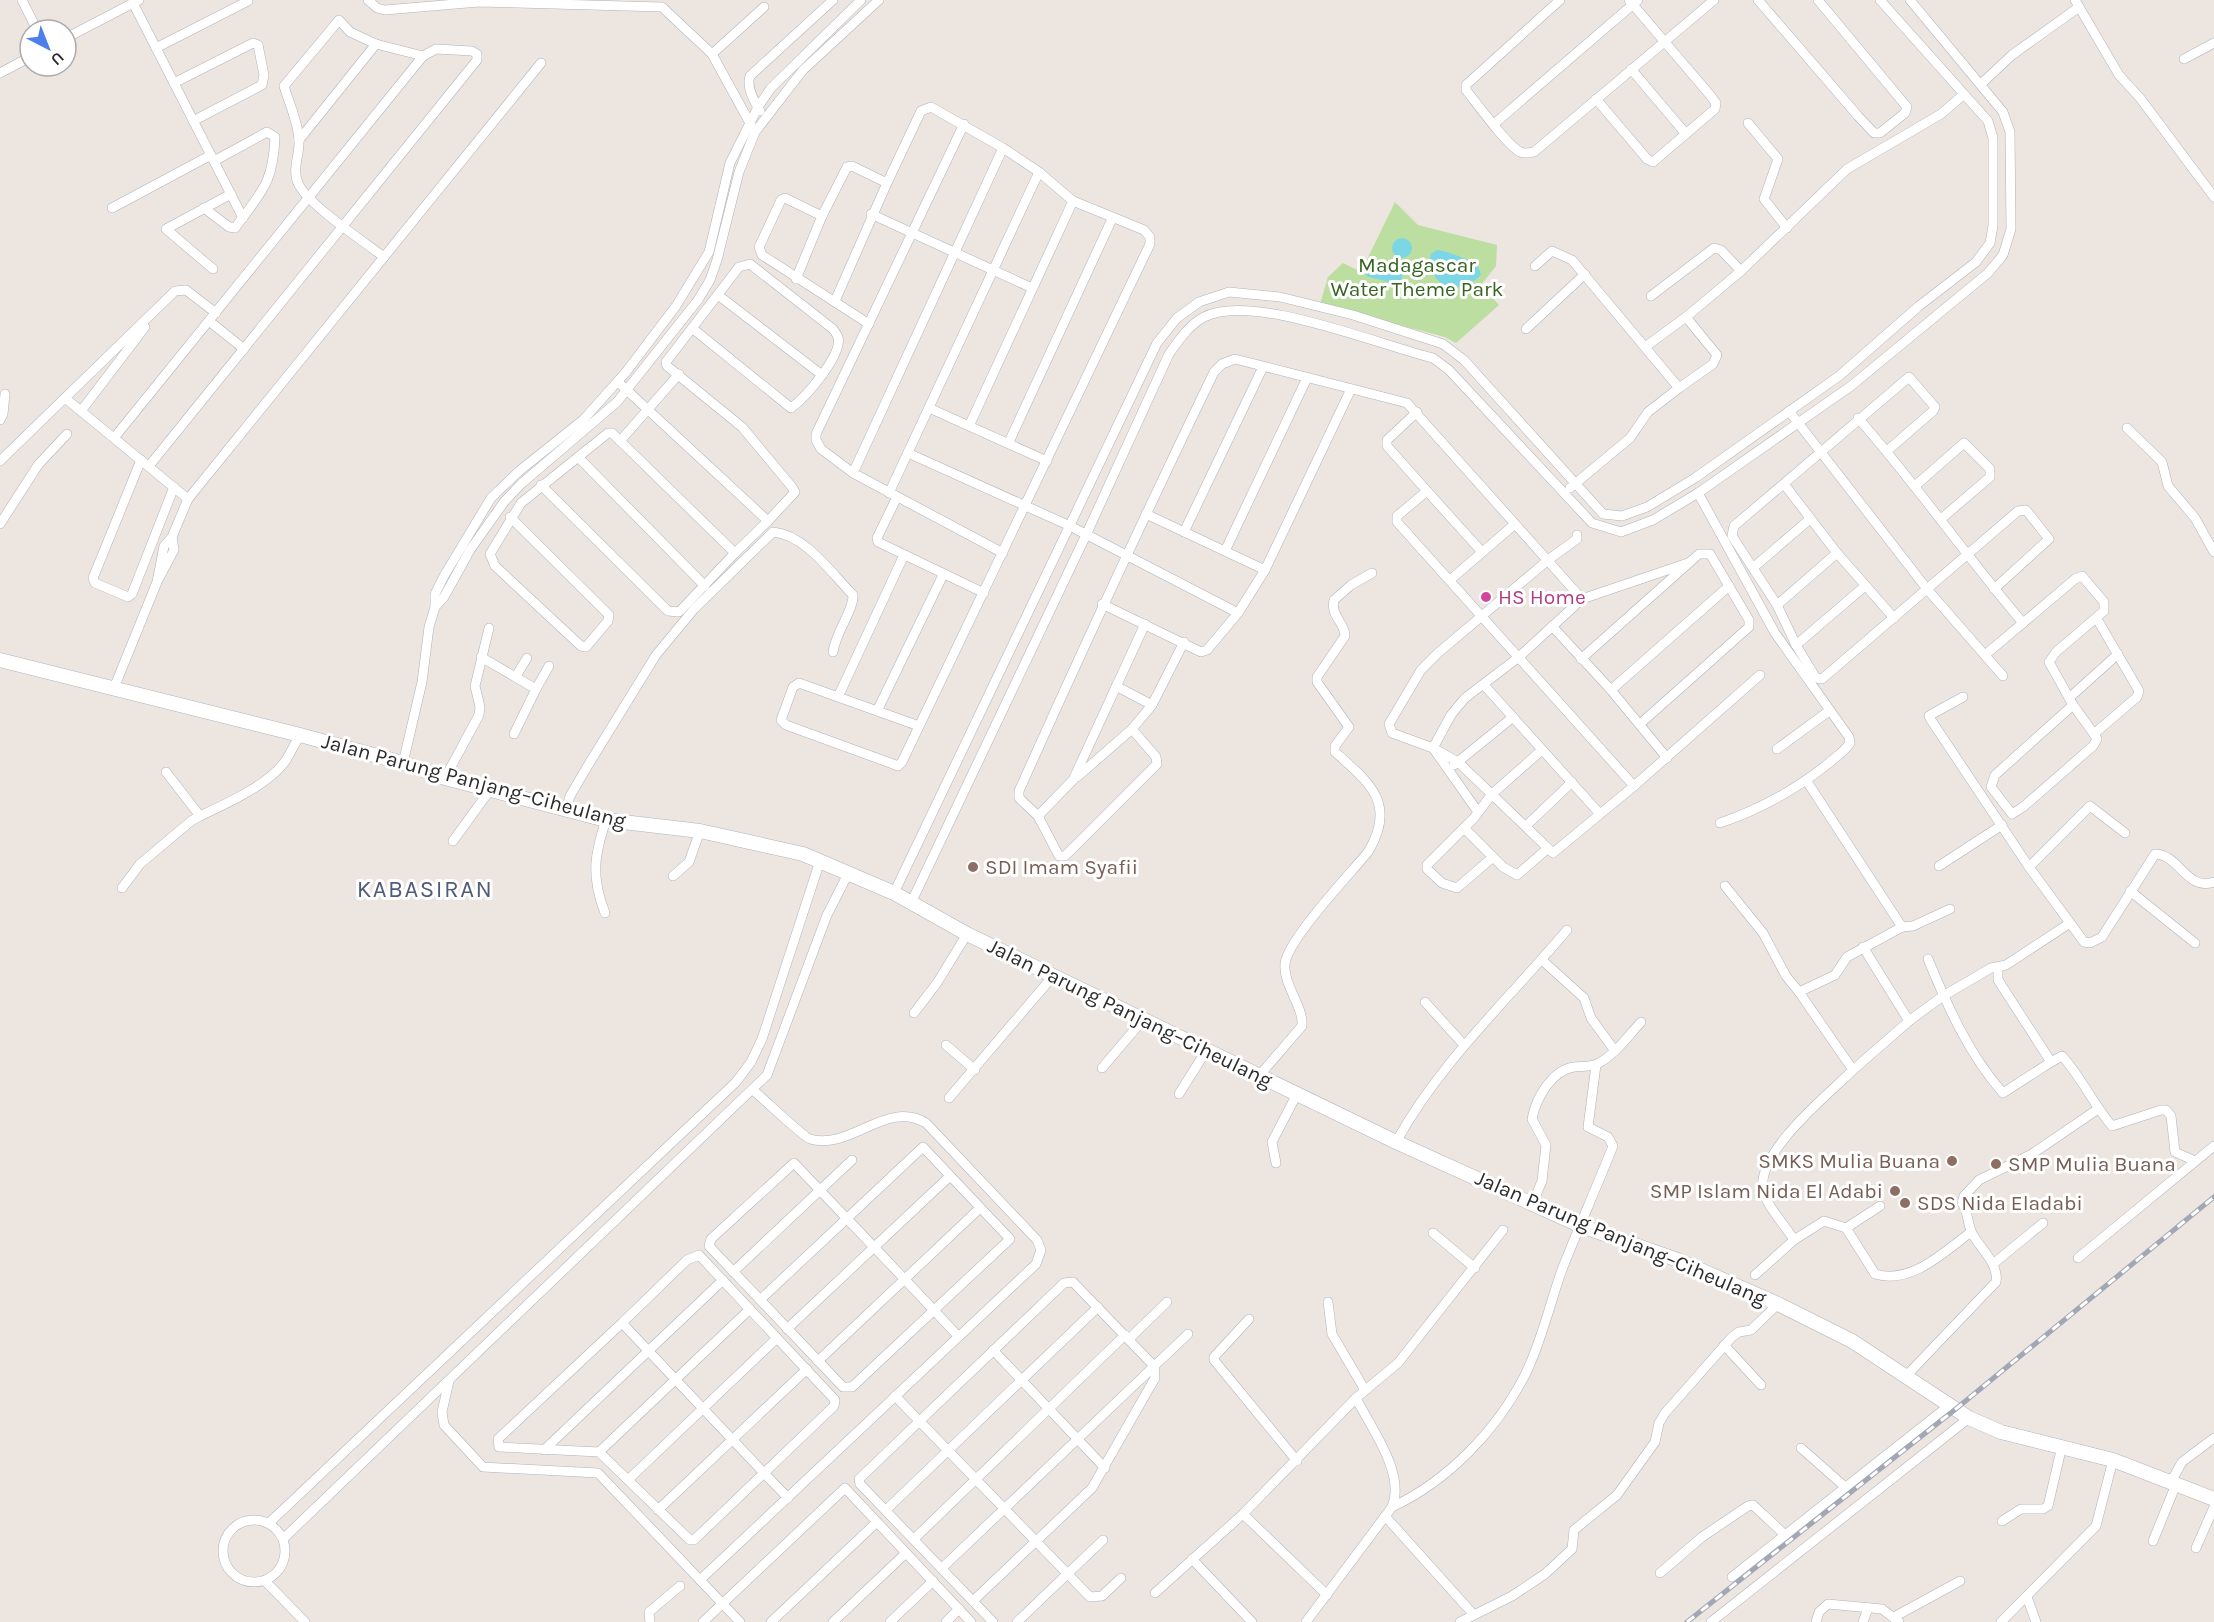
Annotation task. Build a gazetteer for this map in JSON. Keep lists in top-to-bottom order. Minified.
{"streets":{"street":["Jalan Parung Panjang–Ciheulang"]},"districts":["KABASIRAN"],"parks":["Madagascar Water Theme Park"],"places":["HS Home","SDI Imam Syafii","SMKS Mulia Buana","SMP Mulia Buana","SMP Islam Nida El Adabi","SDS Nida Eladabi"],"north":"bottom right"}
